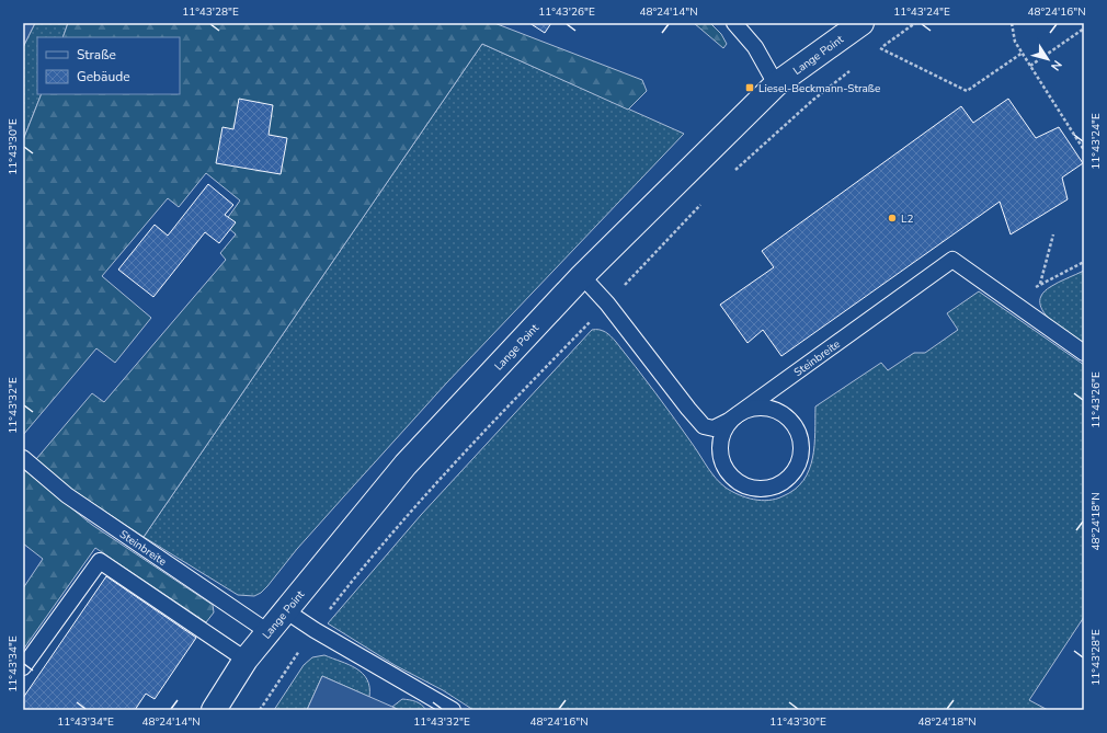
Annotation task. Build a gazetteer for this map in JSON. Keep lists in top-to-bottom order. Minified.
{"streets":{"street":["Lange Point"],"lane":["Steinbreite"]},"crossings":[["Lange Point","Steinbreite"]],"places":{"transit":["Liesel-Beckmann-Straße"],"other":["L2"]},"legend":["Straße","Gebäude"],"north":"bottom right","coordinates":["11°43'28\"E","11°43'26\"E","48°24'14\"N","11°43'24\"E","48°24'16\"N","11°43'30\"E","11°43'32\"E","48°24'18\"N","11°43'34\"E"]}
